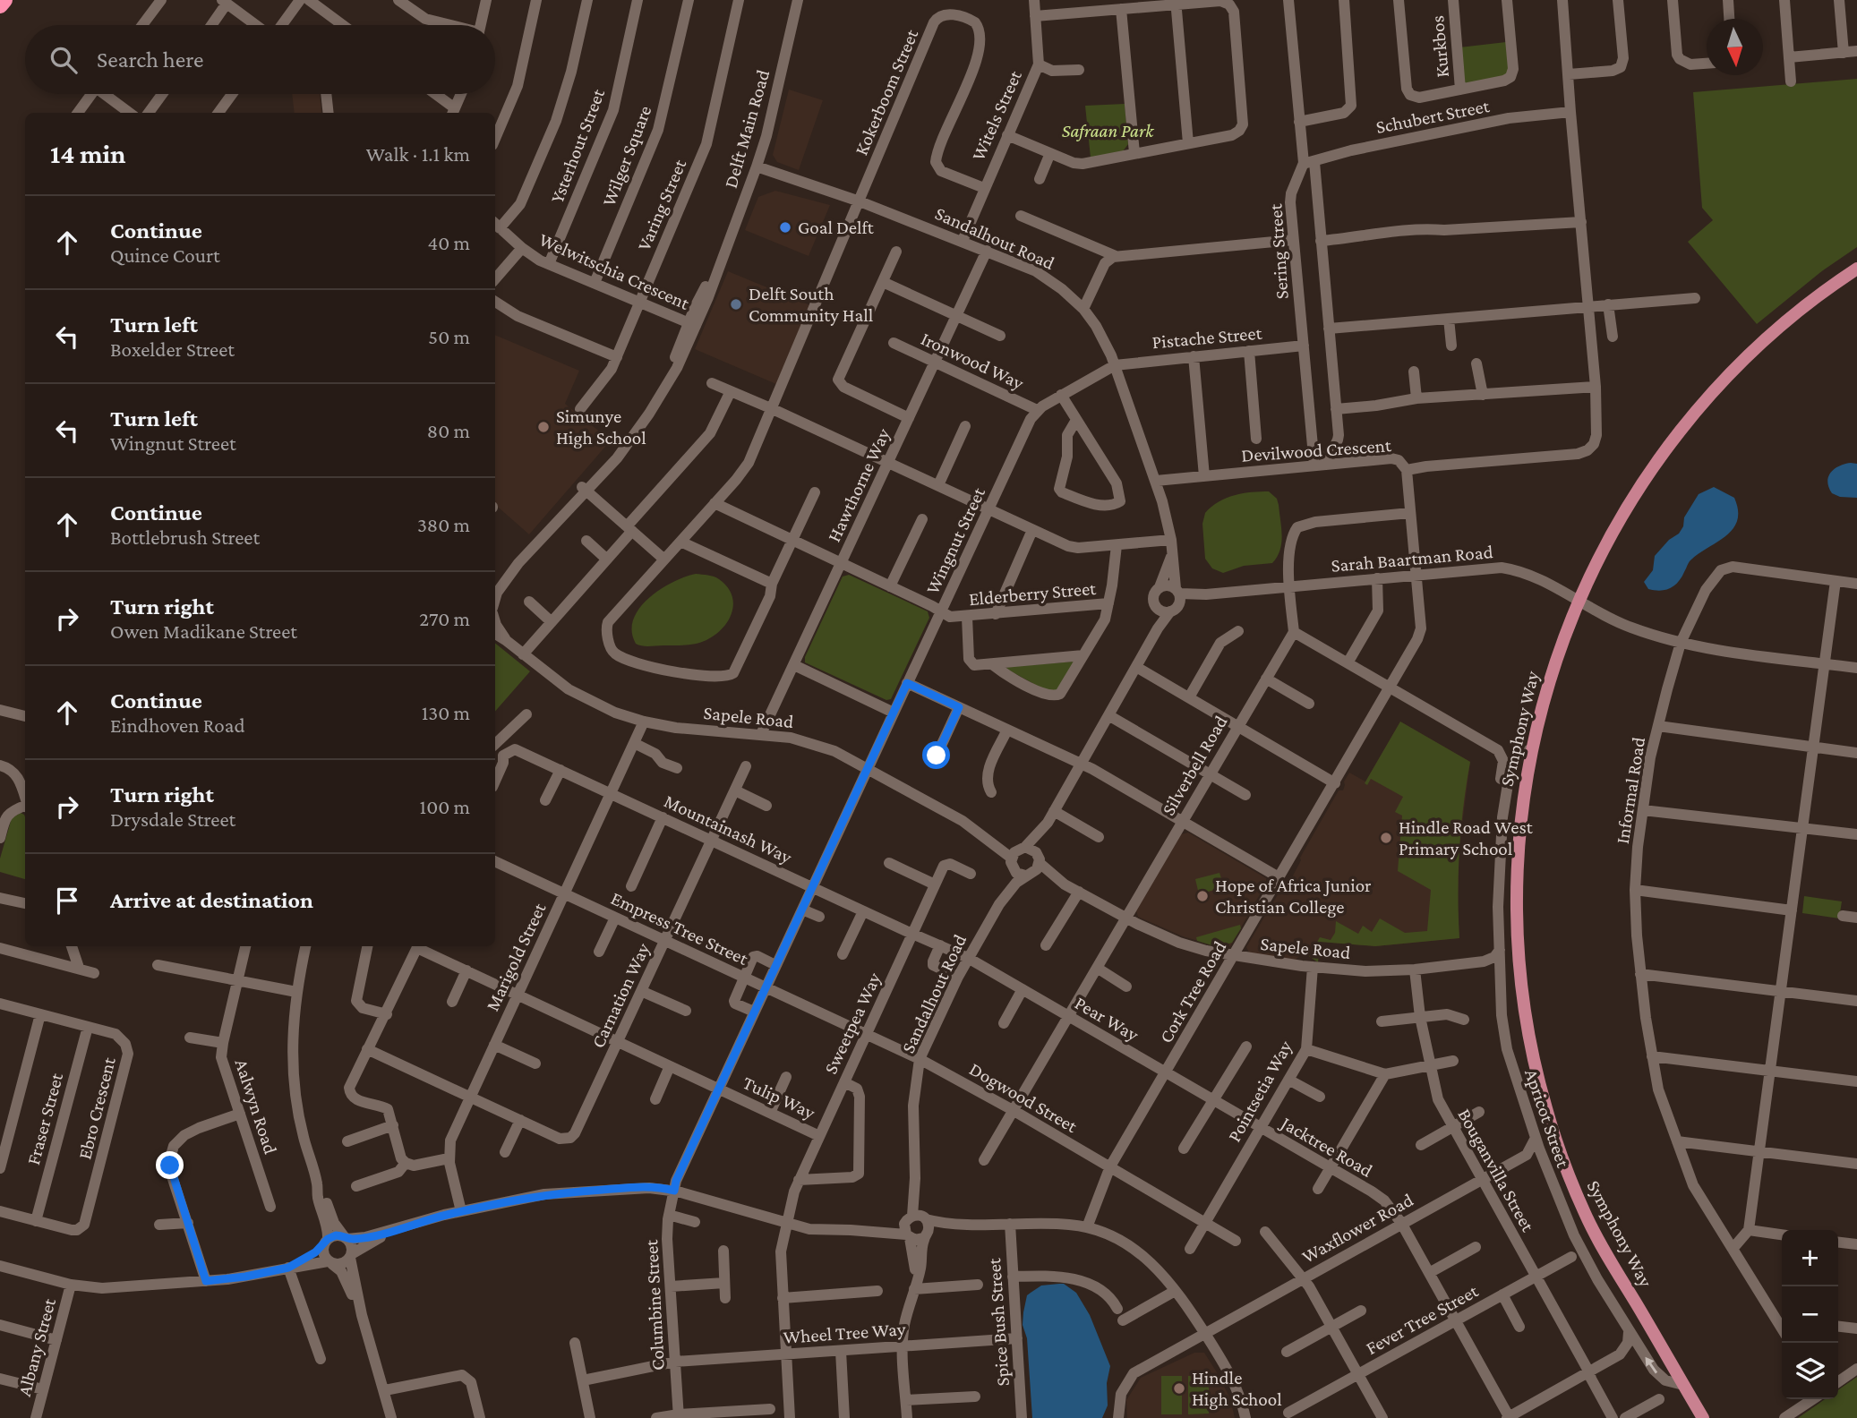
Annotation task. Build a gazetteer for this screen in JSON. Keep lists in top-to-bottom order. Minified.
{"streets":{"main road":["Symphony Way"],"street":["Kurkbos","Kokerboom Street","Witels Street","Schubert Street","Delft Main Road","Ysterhout Street","Wilger Square","Varing Street","Sandalhout Road","Sering Street","Welwitschia Crescent","Pistache Street","Ironwood Way","Devilwood Crescent","Hawthorne Way","Wingnut Street","Sarah Baartman Road","Elderberry Street","Sapele Road","Silverbell Road","Informal Road","Mountainash Way","Empress Tree Street","Marigold Street","Cork Tree Road","Carnation Way","Pear Way","Sweetpea Way","Pointsetia Way","Tulip Way","Dogwood Street","Aalwyn Road","Ebro Crescent","Apricot Street","Fraser Street","Jacktree Road","Bouganvilla Street","Waxflower Road","Columbine Street","Fever Tree Street","Spice Bush Street","Wheel Tree Way","Albany Street"]},"crossings":[["Kokerboom Street","Witels Street"],["Kokerboom Street","Sandalhout Road"],["Kokerboom Street","Elderberry Street"],["Witels Street","Sandalhout Road"],["Schubert Street","Sering Street"],["Delft Main Road","Sandalhout Road"],["Delft Main Road","Welwitschia Crescent"],["Ysterhout Street","Welwitschia Crescent"],["Wilger Square","Welwitschia Crescent"],["Varing Street","Welwitschia Crescent"],["Sandalhout Road","Pistache Street"],["Sandalhout Road","Devilwood Crescent"],["Sandalhout Road","Hawthorne Way"],["Sandalhout Road","Sapele Road"],["Sandalhout Road","Mountainash Way"],["Sandalhout Road","Empress Tree Street"],["Sandalhout Road","Pear Way"],["Sandalhout Road","Dogwood Street"],["Sering Street","Pistache Street"],["Sering Street","Devilwood Crescent"],["Ironwood Way","Hawthorne Way"],["Ironwood Way","Wingnut Street"],["Devilwood Crescent","Sarah Baartman Road"],["Devilwood Crescent","Cork Tree Road"],["Hawthorne Way","Elderberry Street"],["Hawthorne Way","Sapele Road"],["Wingnut Street","Elderberry Street"],["Wingnut Street","Sapele Road"],["Wingnut Street","Mountainash Way"],["Wingnut Street","Empress Tree Street"],["Wingnut Street","Columbine Street"],["Sarah Baartman Road","Symphony Way"],["Sarah Baartman Road","Informal Road"],["Sarah Baartman Road","Cork Tree Road"],["Sapele Road","Silverbell Road"],["Sapele Road","Marigold Street"],["Sapele Road","Cork Tree Road"],["Sapele Road","Pointsetia Way"],["Sapele Road","Apricot Street"],["Sapele Road","Bouganvilla Street"],["Symphony Way","Apricot Street"],["Silverbell Road","Pear Way"],["Silverbell Road","Dogwood Street"],["Mountainash Way","Marigold Street"],["Mountainash Way","Carnation Way"],["Mountainash Way","Pear Way"],["Mountainash Way","Sweetpea Way"],["Empress Tree Street","Marigold Street"],["Empress Tree Street","Carnation Way"],["Empress Tree Street","Sweetpea Way"],["Empress Tree Street","Dogwood Street"],["Empress Tree Street","Columbine Street"],["Marigold Street","Carnation Way"],["Marigold Street","Tulip Way"],["Cork Tree Road","Pear Way"],["Cork Tree Road","Dogwood Street"],["Cork Tree Road","Apricot Street"],["Carnation Way","Tulip Way"],["Pear Way","Pointsetia Way"],["Pear Way","Jacktree Road"],["Sweetpea Way","Tulip Way"],["Sweetpea Way","Wheel Tree Way"],["Pointsetia Way","Dogwood Street"],["Pointsetia Way","Jacktree Road"],["Tulip Way","Columbine Street"],["Ebro Crescent","Fraser Street"],["Jacktree Road","Waxflower Road"],["Jacktree Road","Fever Tree Street"],["Bouganvilla Street","Waxflower Road"],["Bouganvilla Street","Fever Tree Street"],["Columbine Street","Wheel Tree Way"],["Spice Bush Street","Wheel Tree Way"]],"parks":["Safraan Park"],"places":["Goal Delft","Delft South Community Hall","Simunye High School","Hindle Road West Primary School","Hope of Africa Junior Christian College","Hindle High School"],"north":"bottom","page":{"search":"Search here","heading":["14 min","Walk · 1.1 km"],"list":[["Continue","Quince Court","40 m"],["Turn left","Boxelder Street","50 m"],["Turn left","Wingnut Street","80 m"],["Continue","Bottlebrush Street","380 m"],["Turn right","Owen Madikane Street","270 m"],["Continue","Eindhoven Road","130 m"],["Turn right","Drysdale Street","100 m"],"Arrive at destination"],"map_buttons":["+","−"]}}
